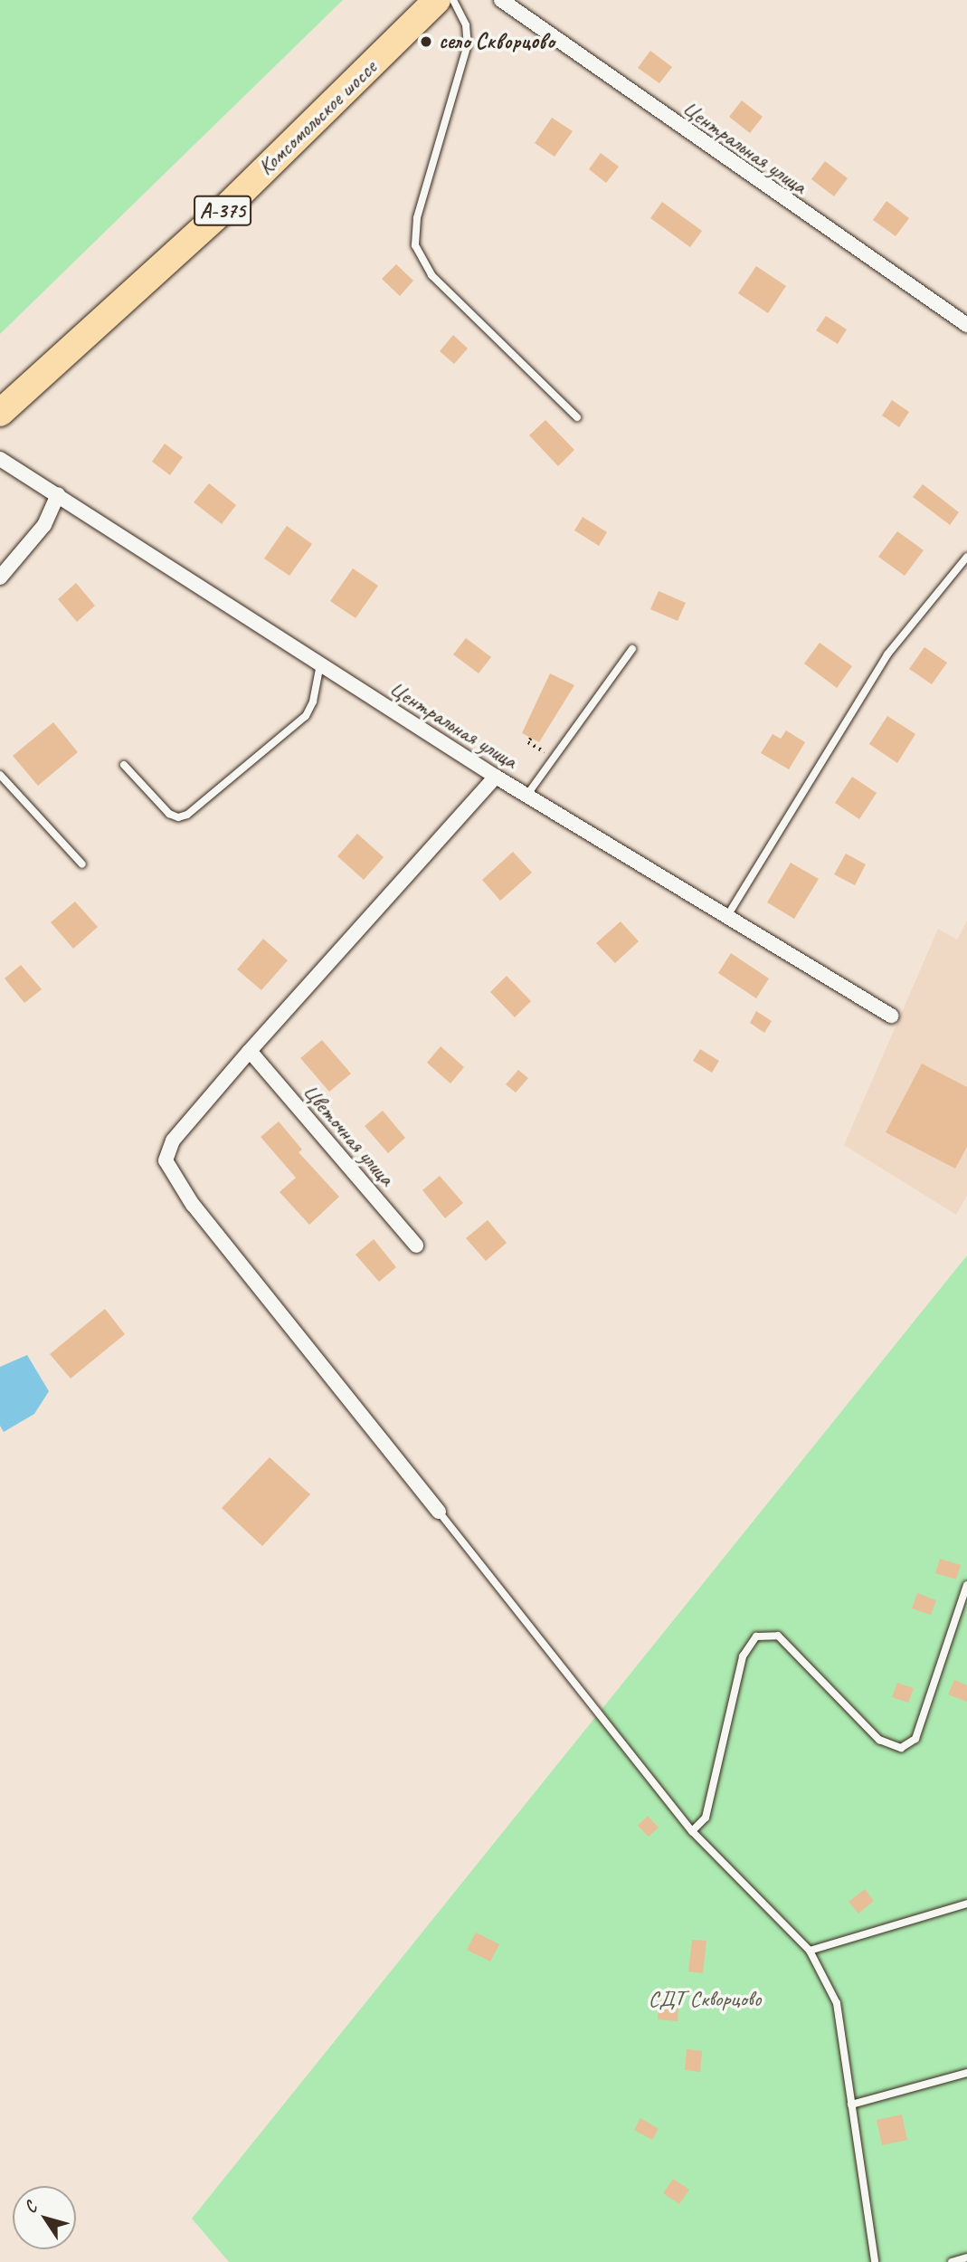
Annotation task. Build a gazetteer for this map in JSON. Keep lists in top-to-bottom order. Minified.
{"streets":{"highway":["Комсомольское шоссе","А-375"],"street":["Центральная улица","Цветочная улица"]},"parks":["СДТ Скворцово"],"places":["село Скворцово"],"north":"top left"}
